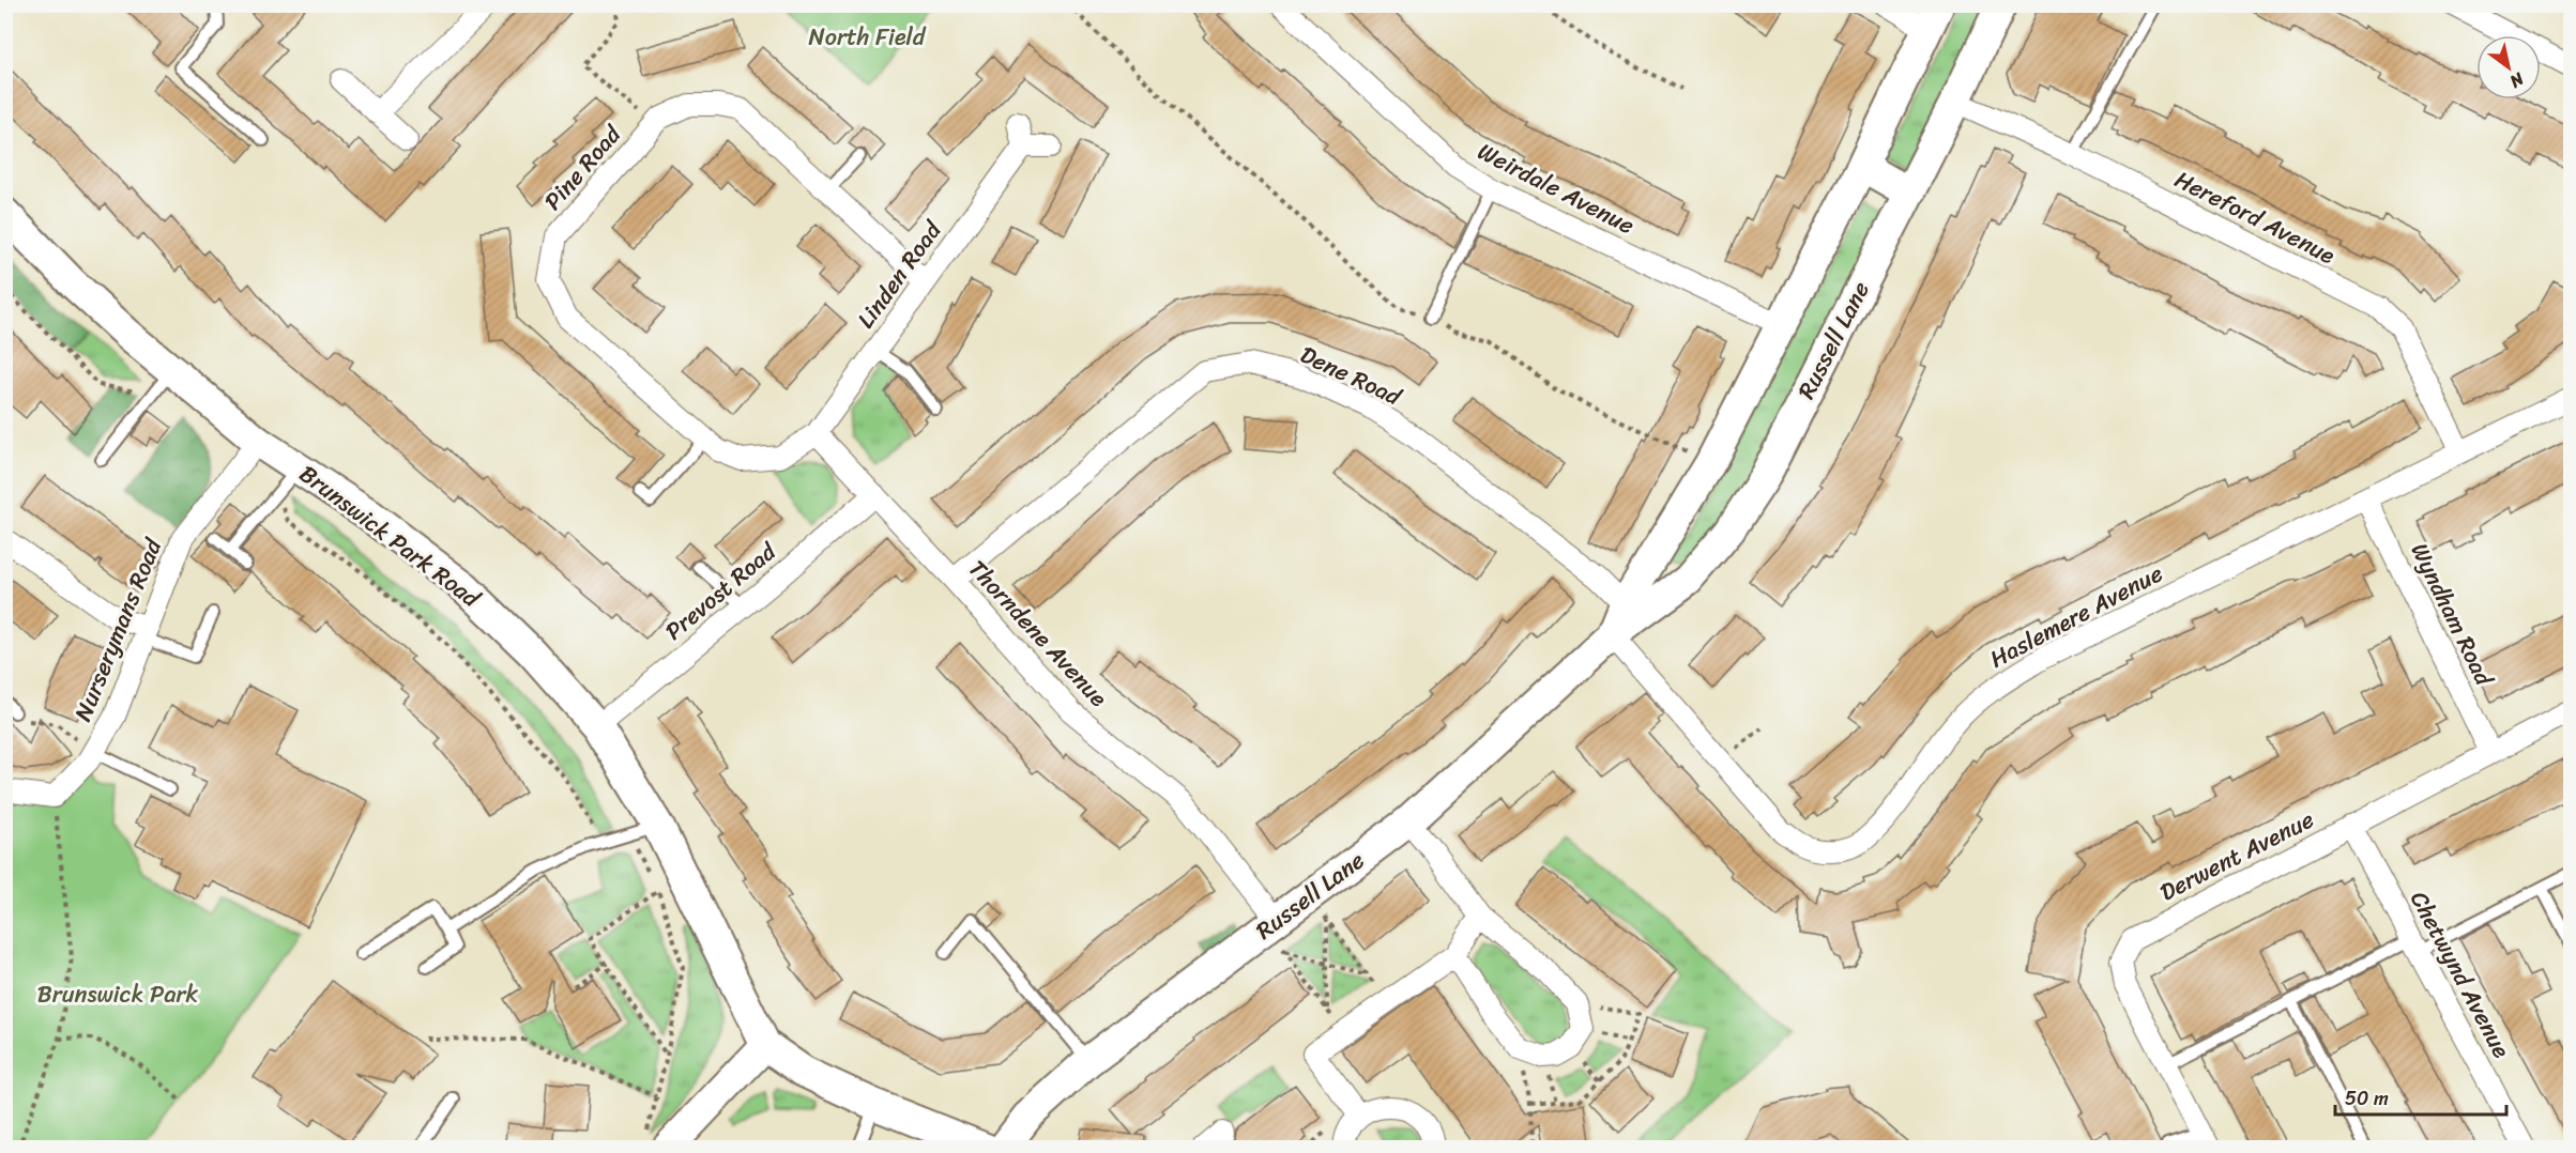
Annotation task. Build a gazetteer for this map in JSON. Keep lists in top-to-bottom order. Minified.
{"streets":{"main road":["Russell Lane","Brunswick Park Road"],"street":["Pine Road","Weirdale Avenue","Hereford Avenue","Linden Road","Dene Road","Prevost Road","Wyndham Road","Haslemere Avenue","Nurserymans Road","Thorndene Avenue","Derwent Avenue","Chetwynd Avenue"]},"crossings":[["Pine Road","Linden Road"],["Pine Road","Thorndene Avenue"],["Weirdale Avenue","Russell Lane"],["Hereford Avenue","Russell Lane"],["Hereford Avenue","Haslemere Avenue"],["Linden Road","Thorndene Avenue"],["Russell Lane","Dene Road"],["Russell Lane","Haslemere Avenue"],["Russell Lane","Thorndene Avenue"],["Dene Road","Thorndene Avenue"],["Brunswick Park Road","Prevost Road"],["Brunswick Park Road","Nurserymans Road"],["Prevost Road","Thorndene Avenue"],["Wyndham Road","Haslemere Avenue"],["Wyndham Road","Derwent Avenue"],["Derwent Avenue","Chetwynd Avenue"]],"parks":["North Field","Brunswick Park"],"scale_bar":"50 m","north":"bottom right"}
